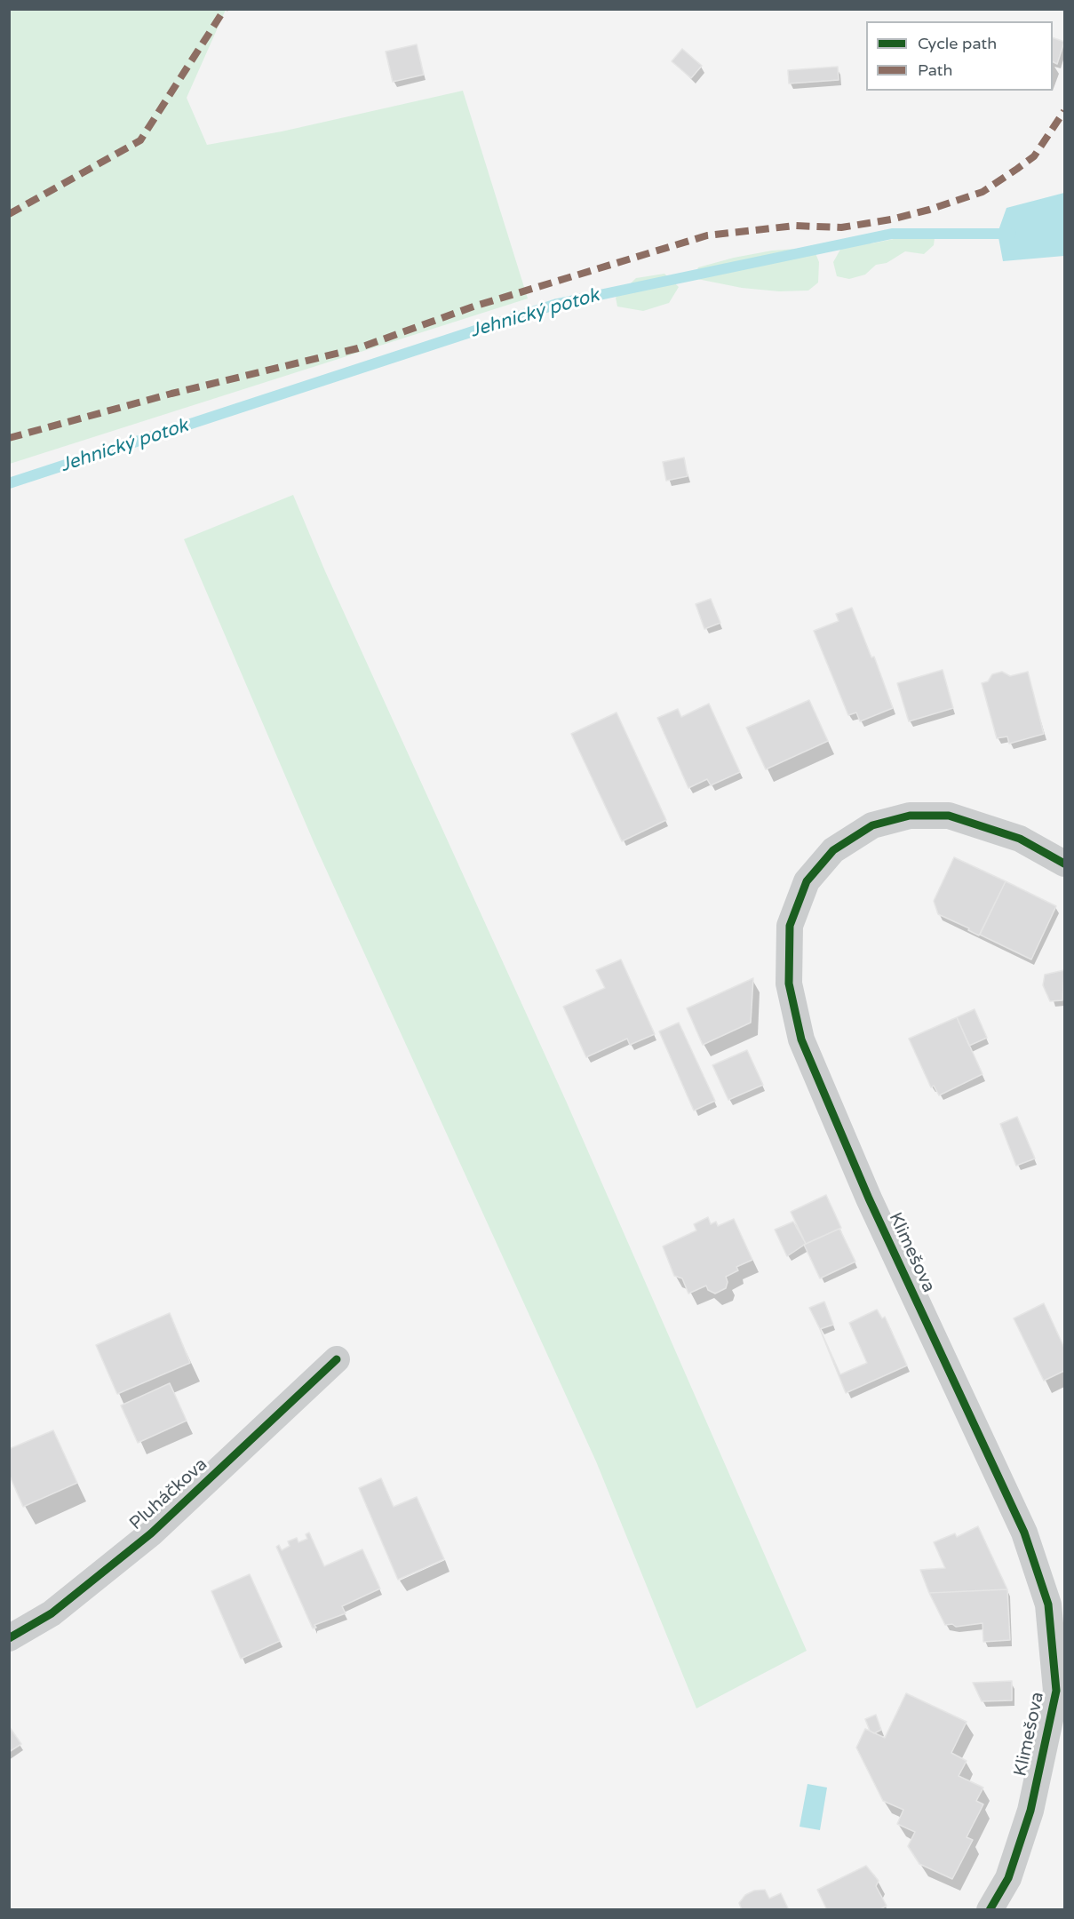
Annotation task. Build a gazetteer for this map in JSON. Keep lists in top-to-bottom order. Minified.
{"streets":{"street":["Klimešova","Pluháčkova"]},"water":["Jehnický potok"],"legend":["Cycle path","Path"]}
